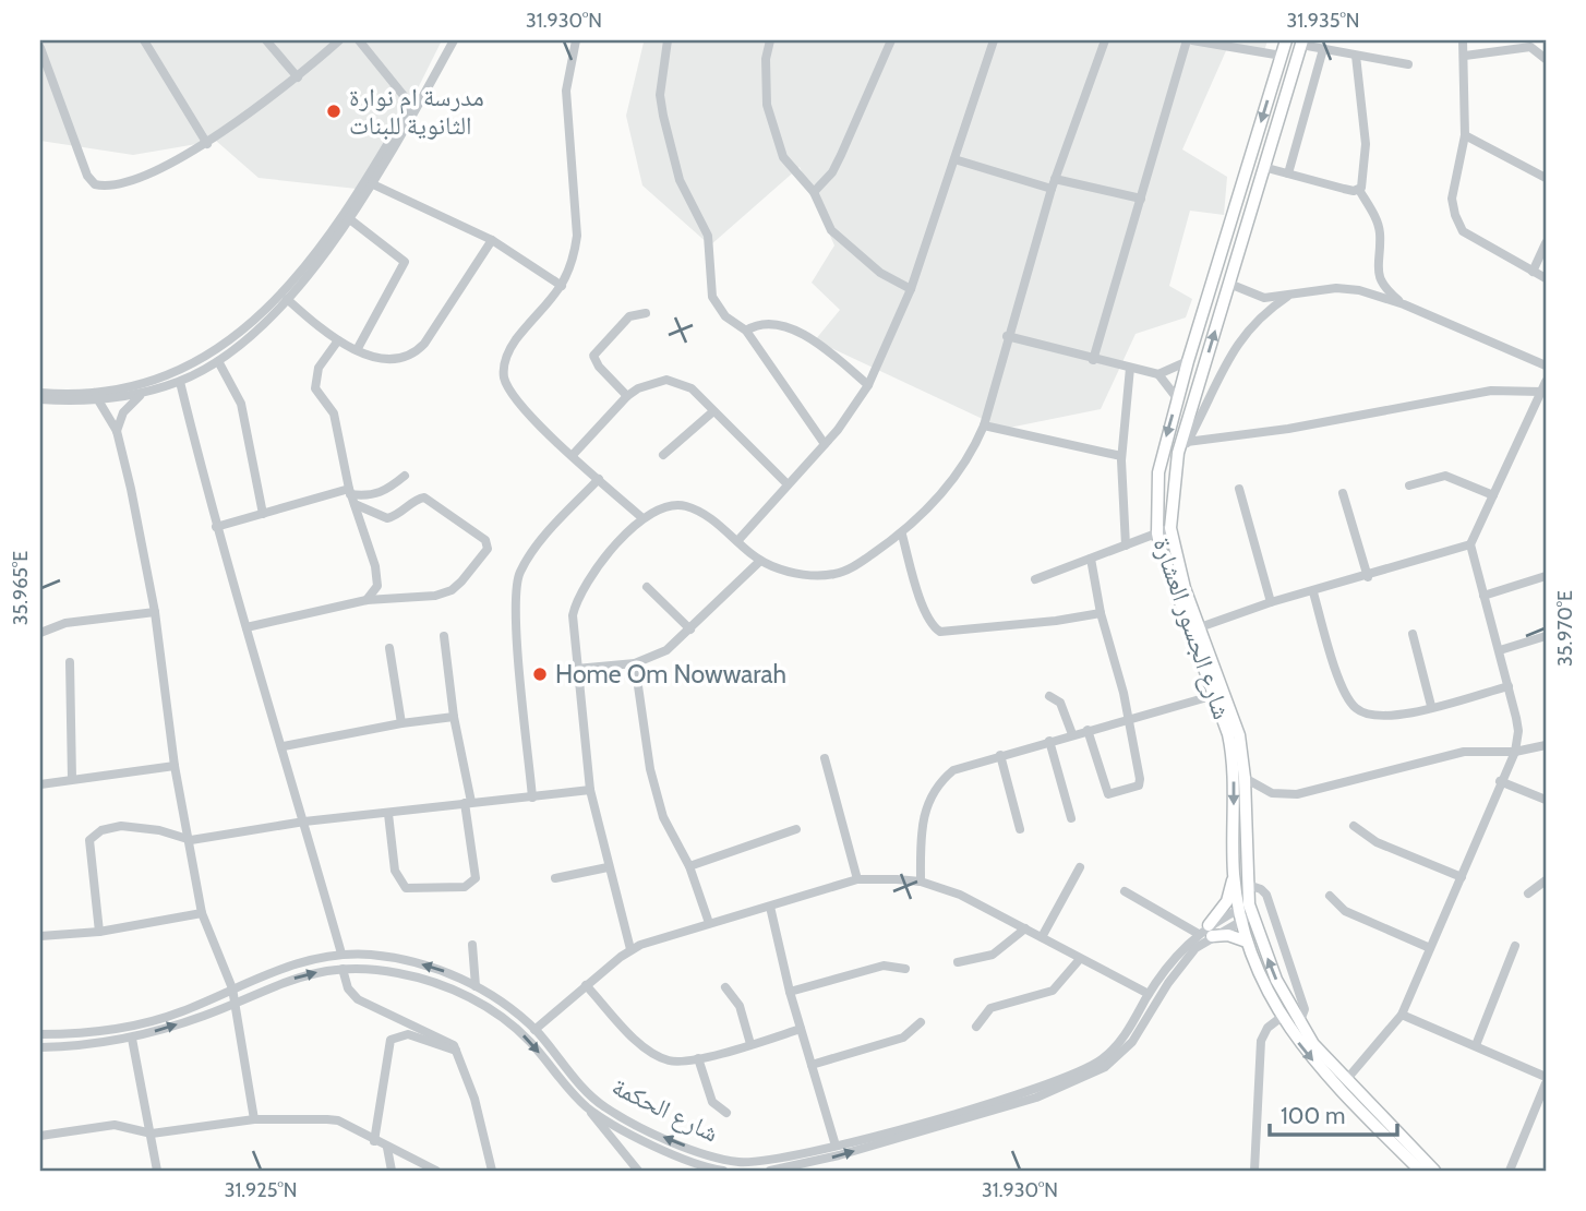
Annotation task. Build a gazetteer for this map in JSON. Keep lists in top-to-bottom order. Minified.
{"streets":{"main road":["شارع الجسور العشارة"],"street":["شارع الحكمة"]},"crossings":[["شارع الجسور العشارة","شارع الحكمة"]],"places":["مدرسة ام نوارة الثانوية للبنات","Home Om Nowwarah"],"scale_bar":"100 m","coordinates":["31.930°N","31.935°N","35.965°E","35.970°E","31.925°N"]}
